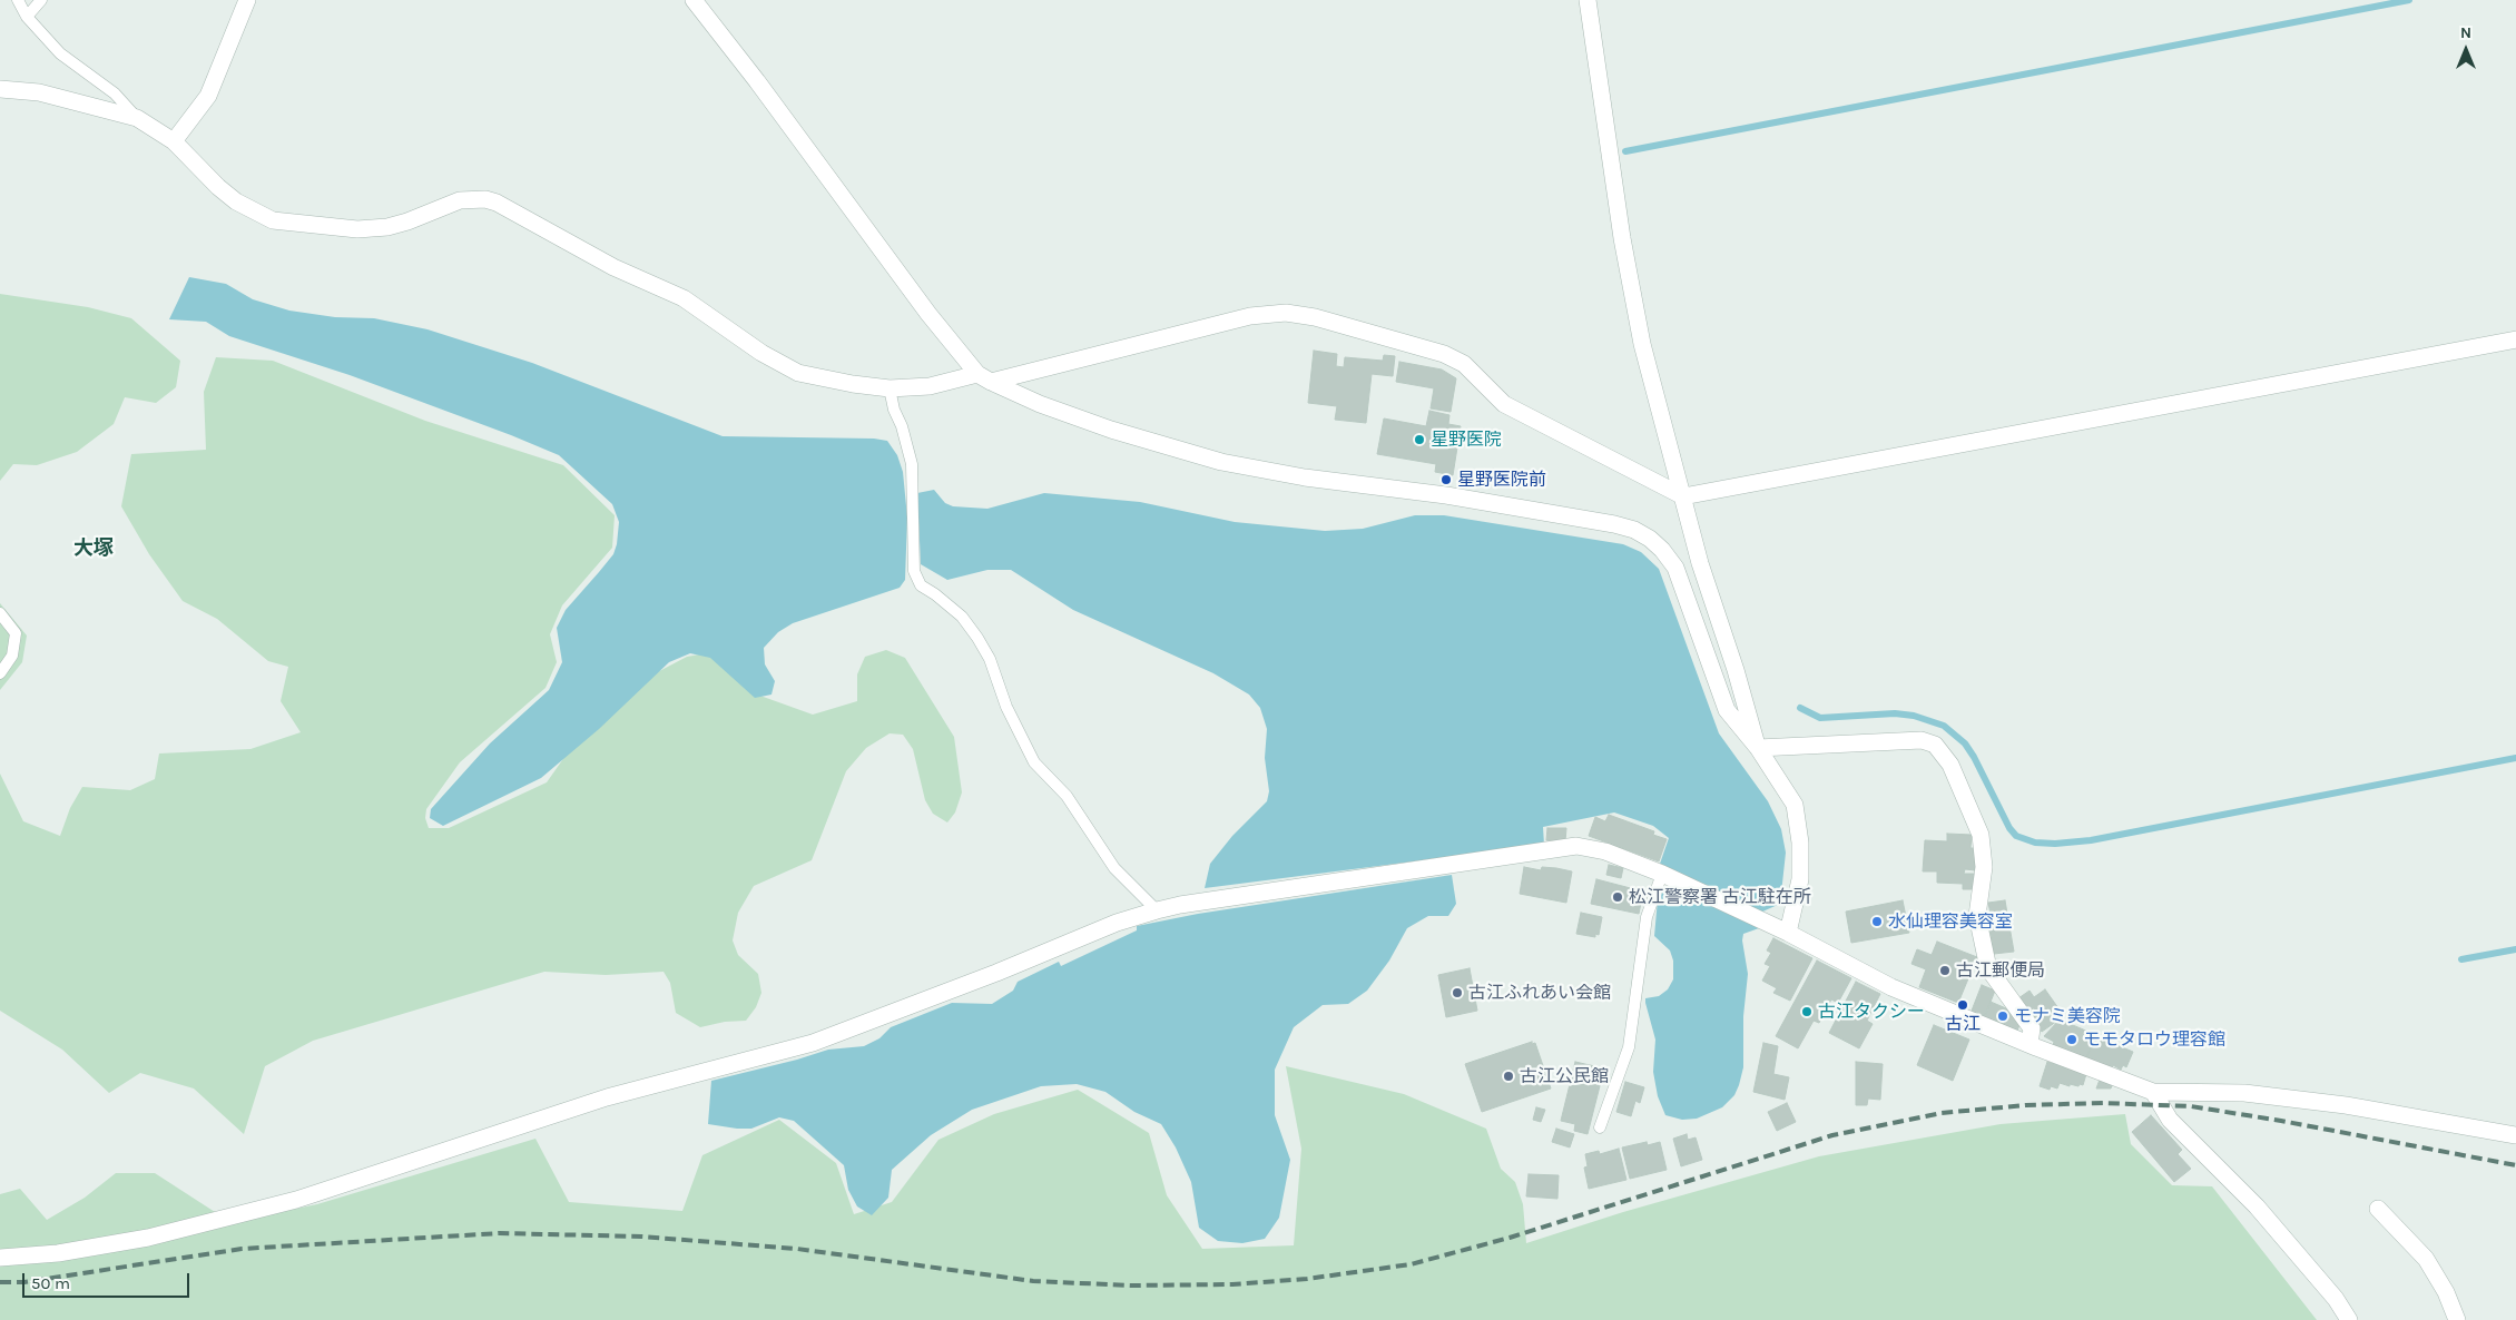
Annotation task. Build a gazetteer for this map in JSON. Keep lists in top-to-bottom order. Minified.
{"districts":["大塚"],"places":["星野医院","星野医院前","松江警察署 古江駐在所","水仙理容美容室","古江郵便局","古江ふれあい会館","古江","古江タクシー","モナミ美容院","モモタロウ理容館","古江公民館"],"scale_bar":"50 m","north":"top"}
